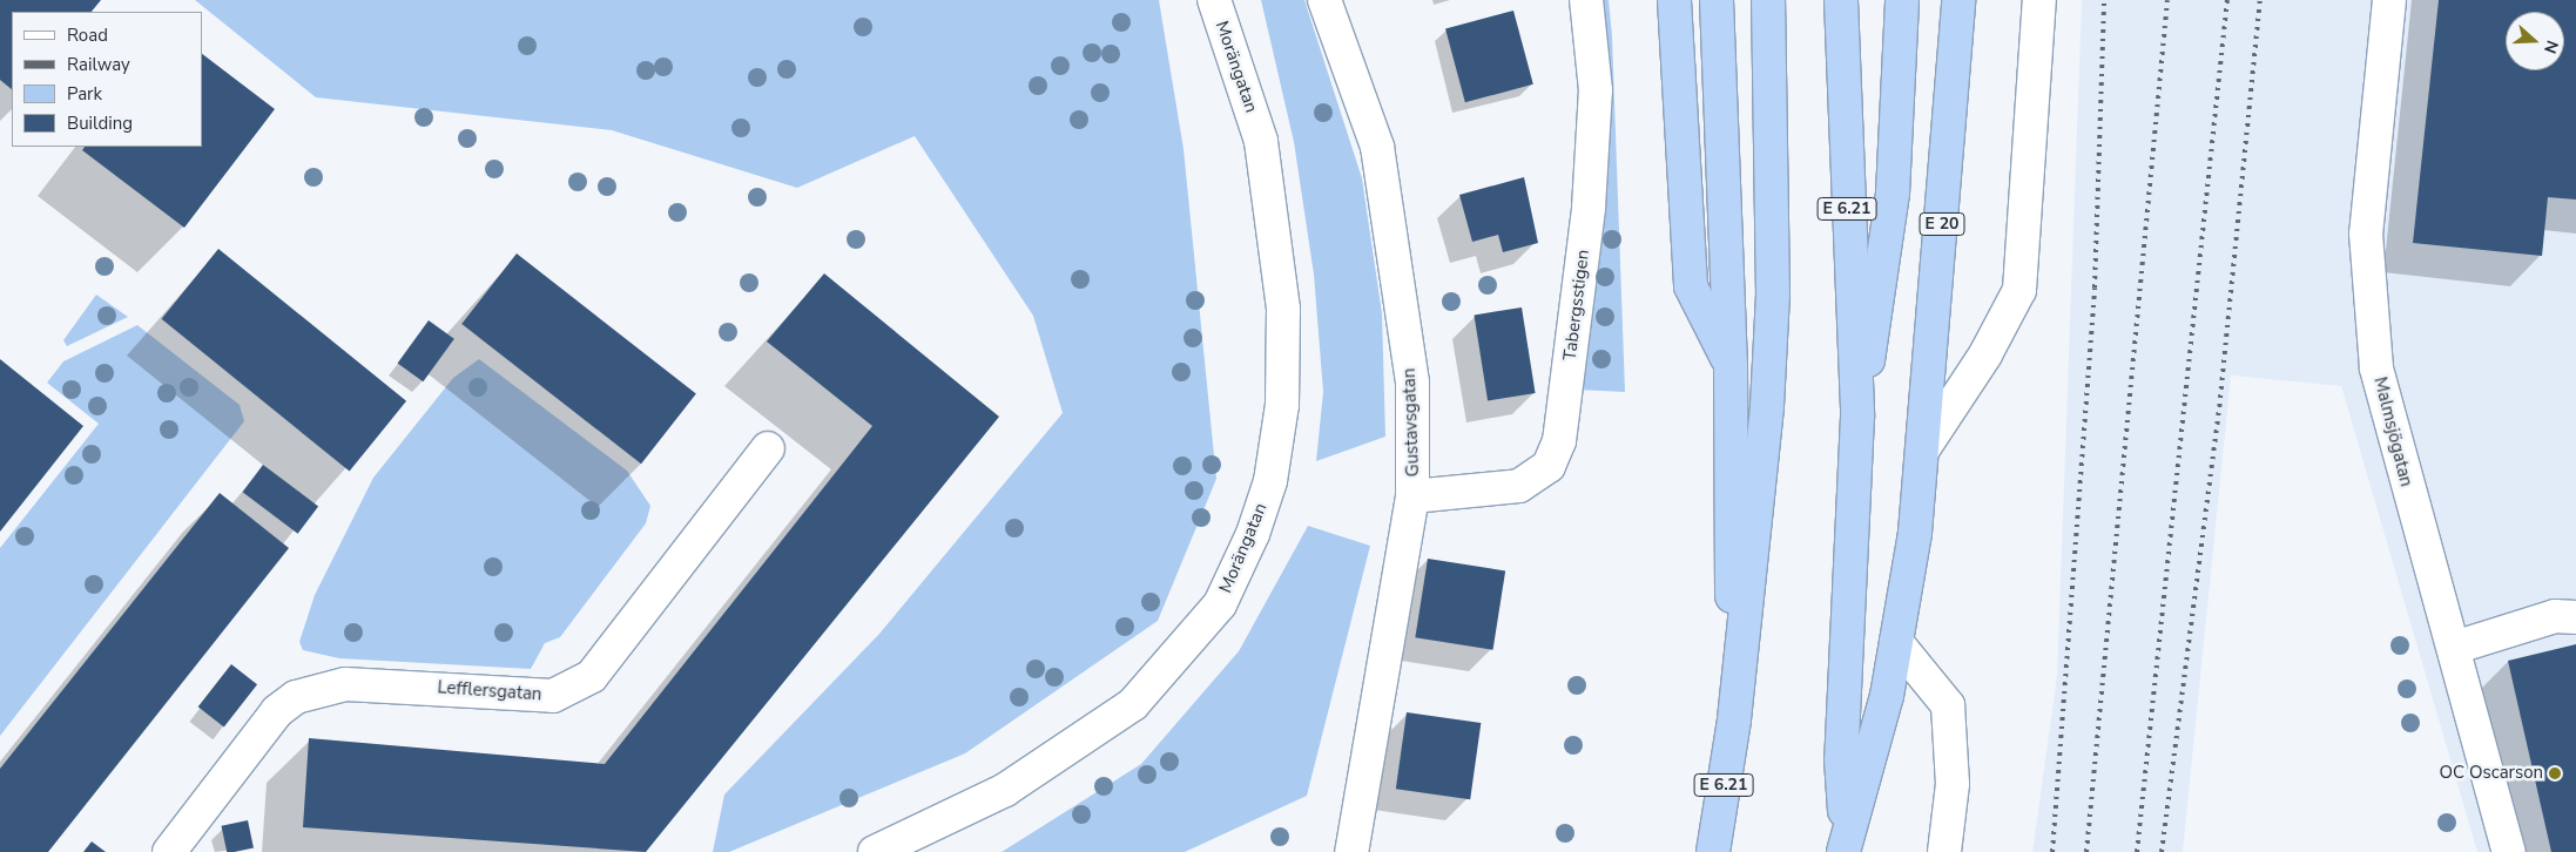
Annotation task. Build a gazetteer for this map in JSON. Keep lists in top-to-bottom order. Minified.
{"streets":{"highway":["E 6.21","E 20"],"street":["Morängatan","Tabergsstigen","Gustavsgatan","Malmsjögatan","Lefflersgatan"]},"crossings":[["E 6.21","E 20"],["Tabergsstigen","Gustavsgatan"]],"places":["OC Oscarson"],"legend":["Road","Railway","Park","Building"],"north":"right"}
